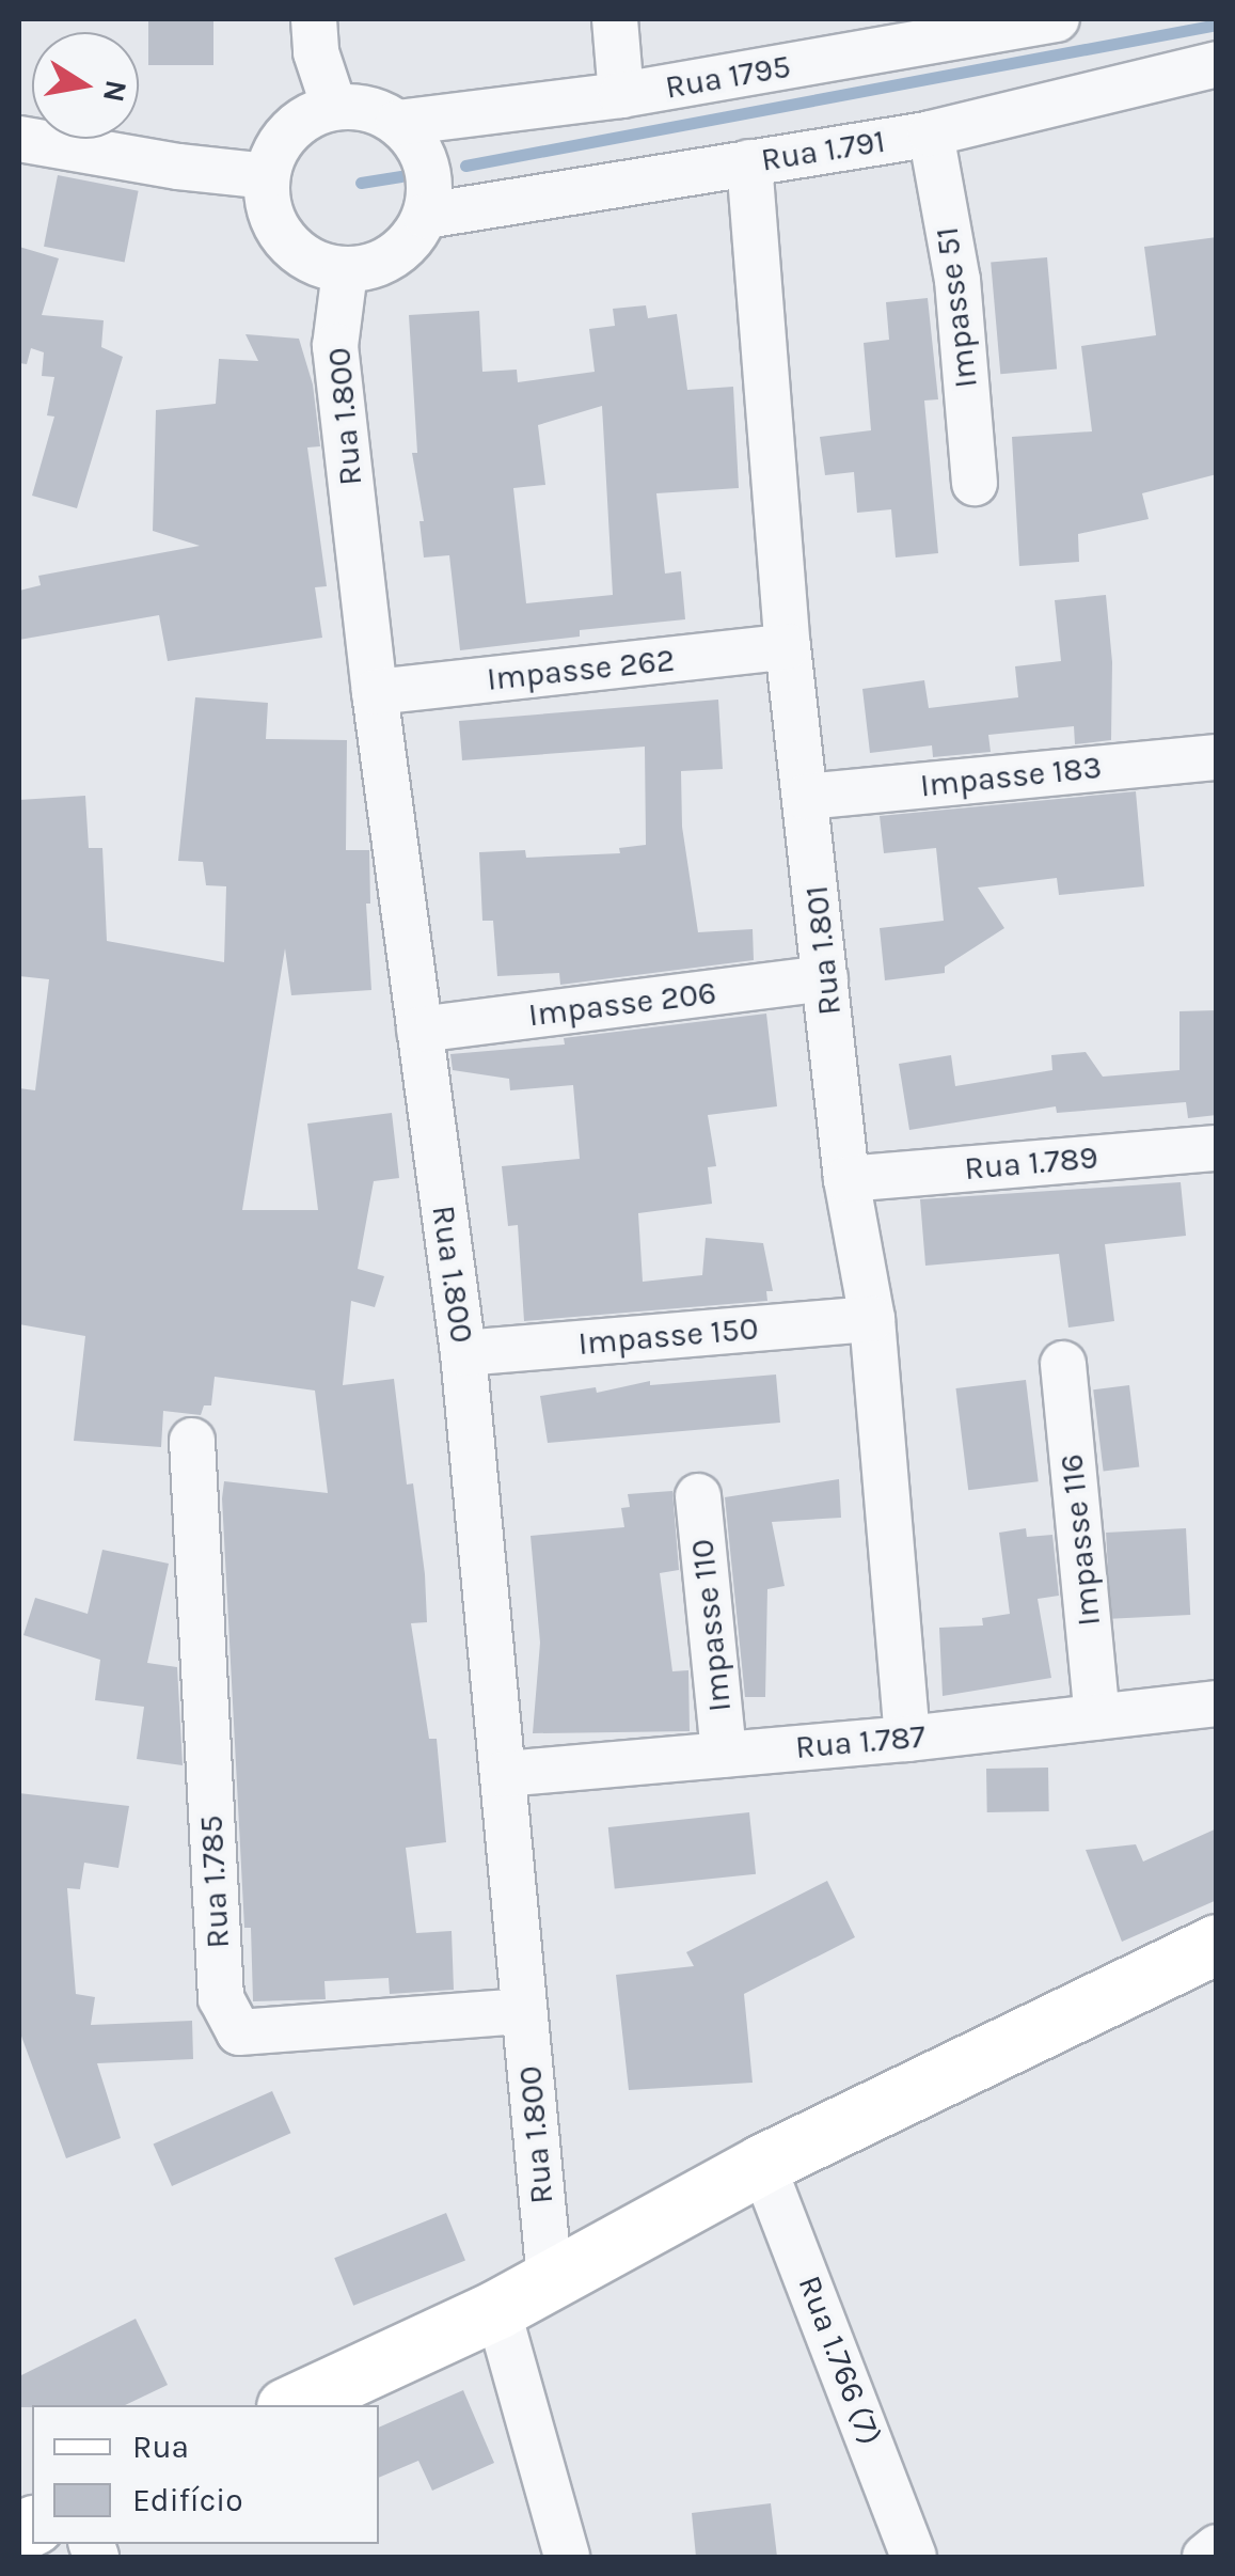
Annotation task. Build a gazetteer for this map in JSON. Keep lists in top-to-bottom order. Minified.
{"streets":{"street":["Rua 1795","Rua 1.791","Impasse 51","Rua 1.800","Impasse 262","Impasse 183","Rua 1.801","Impasse 206","Rua 1.789","Impasse 150","Impasse 116","Impasse 110","Rua 1.787","Rua 1.785","Rua 1.766 (7)"]},"crossings":[["Rua 1795","Rua 1.791"],["Rua 1795","Rua 1.800"],["Rua 1.791","Impasse 51"],["Rua 1.791","Rua 1.800"],["Rua 1.791","Rua 1.801"],["Rua 1.800","Impasse 262"],["Rua 1.800","Impasse 206"],["Rua 1.800","Impasse 150"],["Rua 1.800","Rua 1.787"],["Rua 1.800","Rua 1.785"],["Impasse 262","Rua 1.801"],["Impasse 183","Rua 1.801"],["Rua 1.801","Impasse 206"],["Rua 1.801","Rua 1.789"],["Rua 1.801","Impasse 150"],["Rua 1.801","Rua 1.787"],["Impasse 116","Rua 1.787"],["Impasse 110","Rua 1.787"]],"legend":["Rua","Edifício"],"north":"right"}
